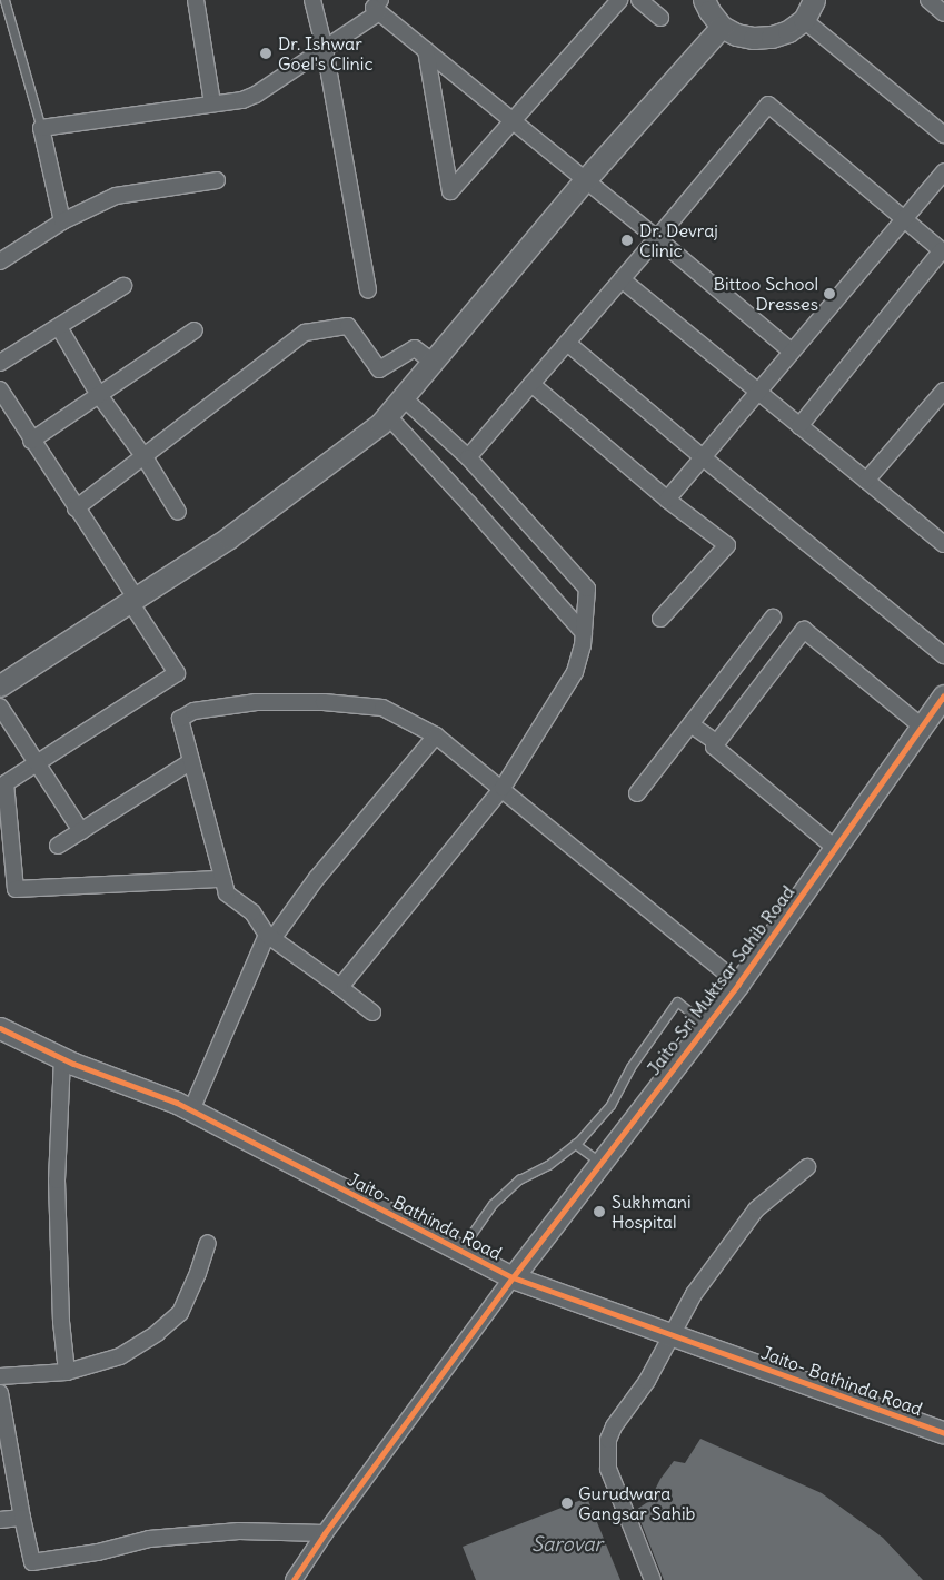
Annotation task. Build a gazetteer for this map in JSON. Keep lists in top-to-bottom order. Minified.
{"streets":{"street":["Jaito-Sri Muktsar Sahib Road","Jaito- Bathinda Road"]},"crossings":[["Jaito-Sri Muktsar Sahib Road","Jaito- Bathinda Road"]],"water":["Sarovar"],"places":["Dr. Ishwar Goel's Clinic","Dr. Devraj Clinic","Bittoo School Dresses","Sukhmani Hospital","Gurudwara Gangsar Sahib"]}
